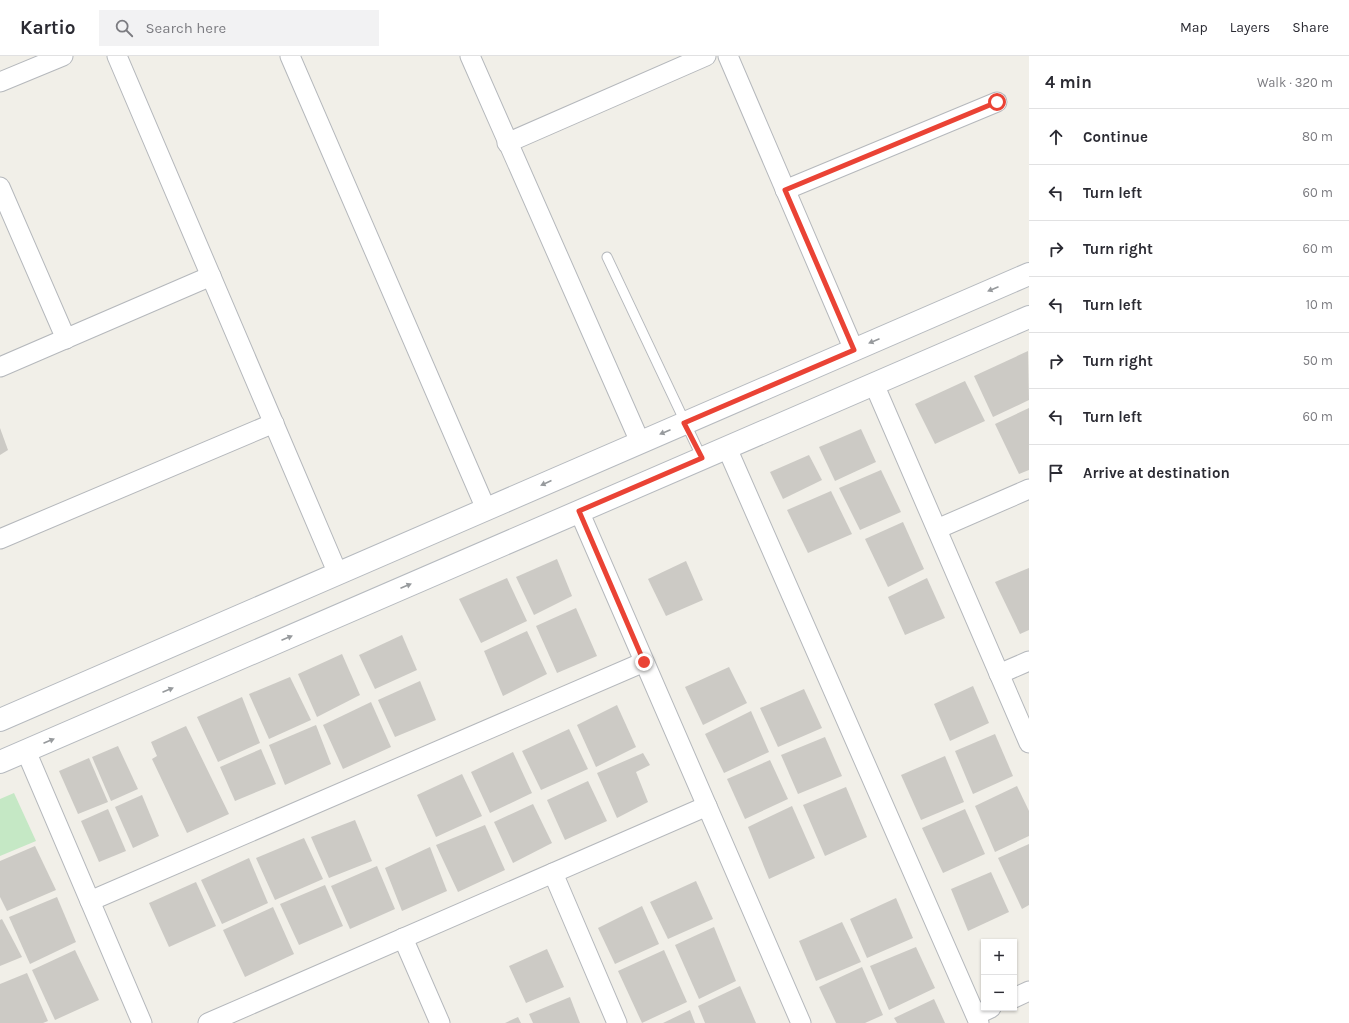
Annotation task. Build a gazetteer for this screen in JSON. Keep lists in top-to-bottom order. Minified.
{"page":{"header":"Kartio","search":"Search here","nav":["Map","Layers","Share"],"heading":["4 min","Walk · 320 m"],"list":[["Continue","80 m"],["Turn left","60 m"],["Turn right","60 m"],["Turn left","10 m"],["Turn right","50 m"],["Turn left","60 m"],"Arrive at destination"],"map_buttons":["+","−"]}}
